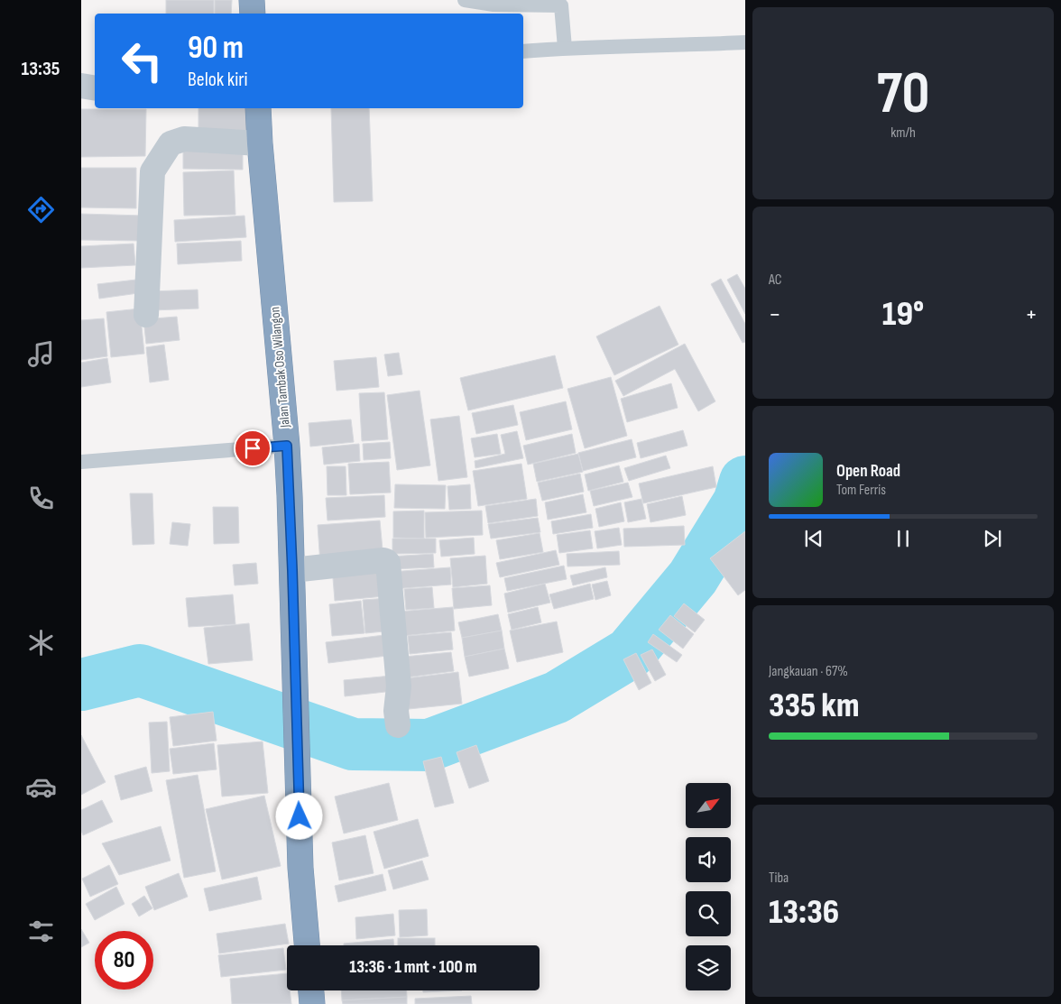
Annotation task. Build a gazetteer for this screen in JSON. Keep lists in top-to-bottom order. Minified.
{"streets":{"highway":["Jalan Tambak Oso Wilangon"]},"north":"top right","page":{"tabs":"13:35","tile":[["70","km/h"],"AC",["Jangkauan · 67%","335 km"],["Tiba","13:36"]],"turn":["90 m","Belok kiri"],"heat":["−","19°","+"],"song":["Open Road","Tom Ferris"],"limit":"80","trip":"13:36 · 1 mnt · 100 m"}}
